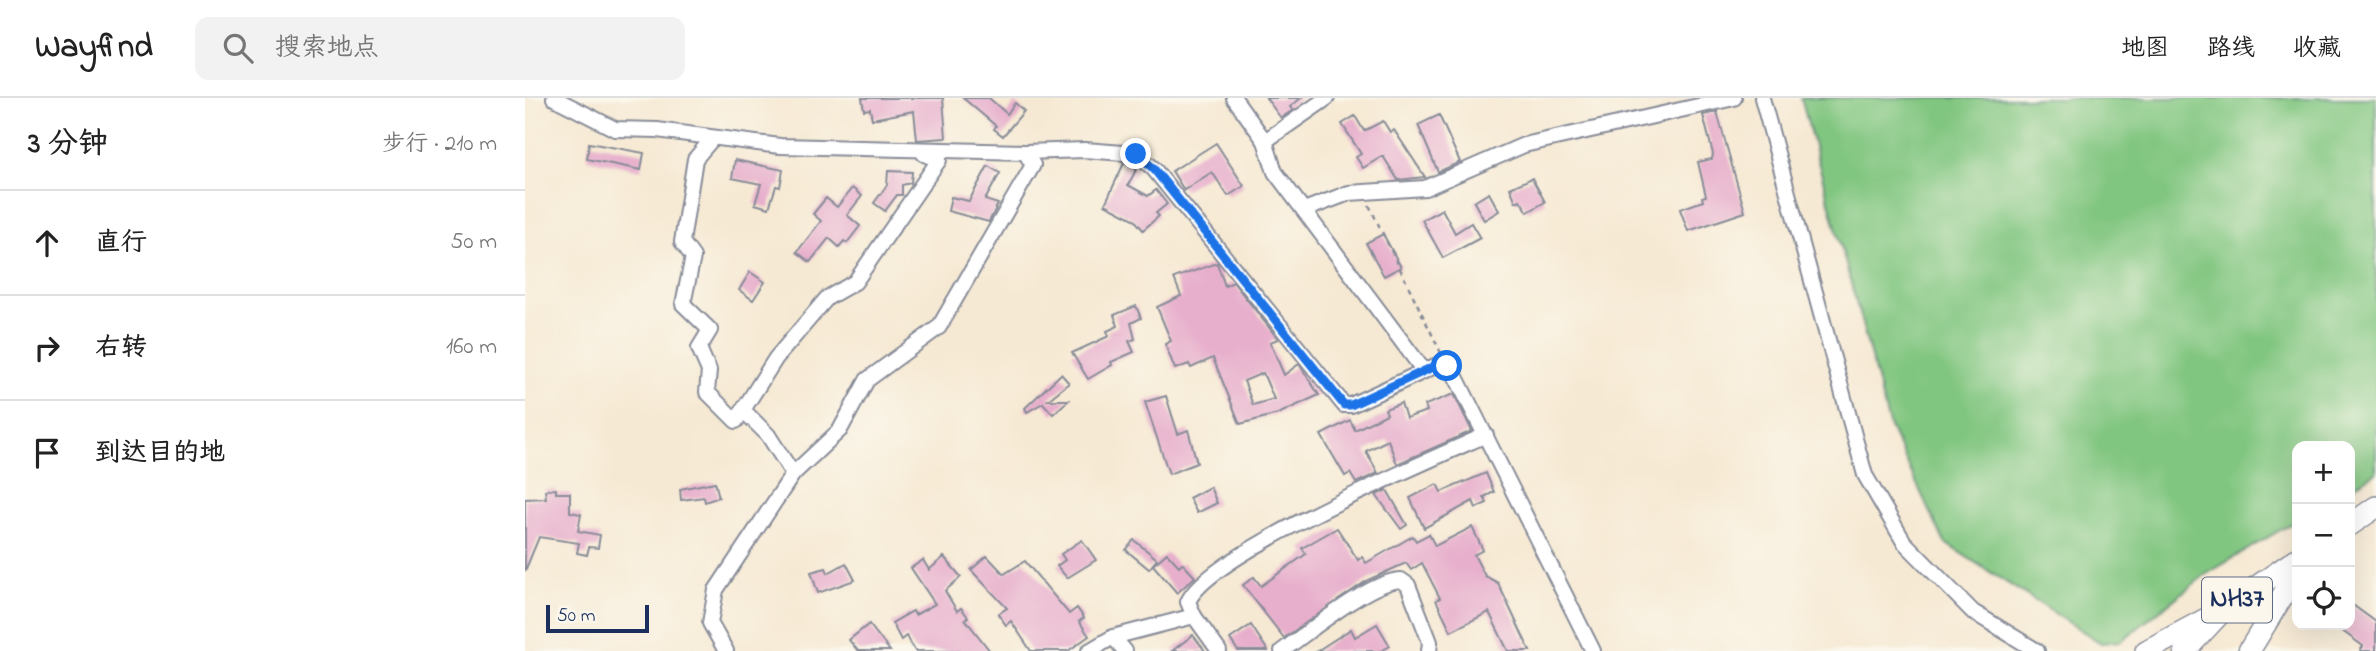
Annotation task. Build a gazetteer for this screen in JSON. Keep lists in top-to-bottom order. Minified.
{"streets":{"highway":["NH37"]},"scale_bar":"50 m","page":{"header":"Wayfind","search":"搜索地点","nav":["地图","路线","收藏"],"heading":["3 分钟","步行 · 210 m"],"list":[["直行","50 m"],["右转","160 m"],"到达目的地"],"map_buttons":["+","−"],"scale":"50 m"}}
